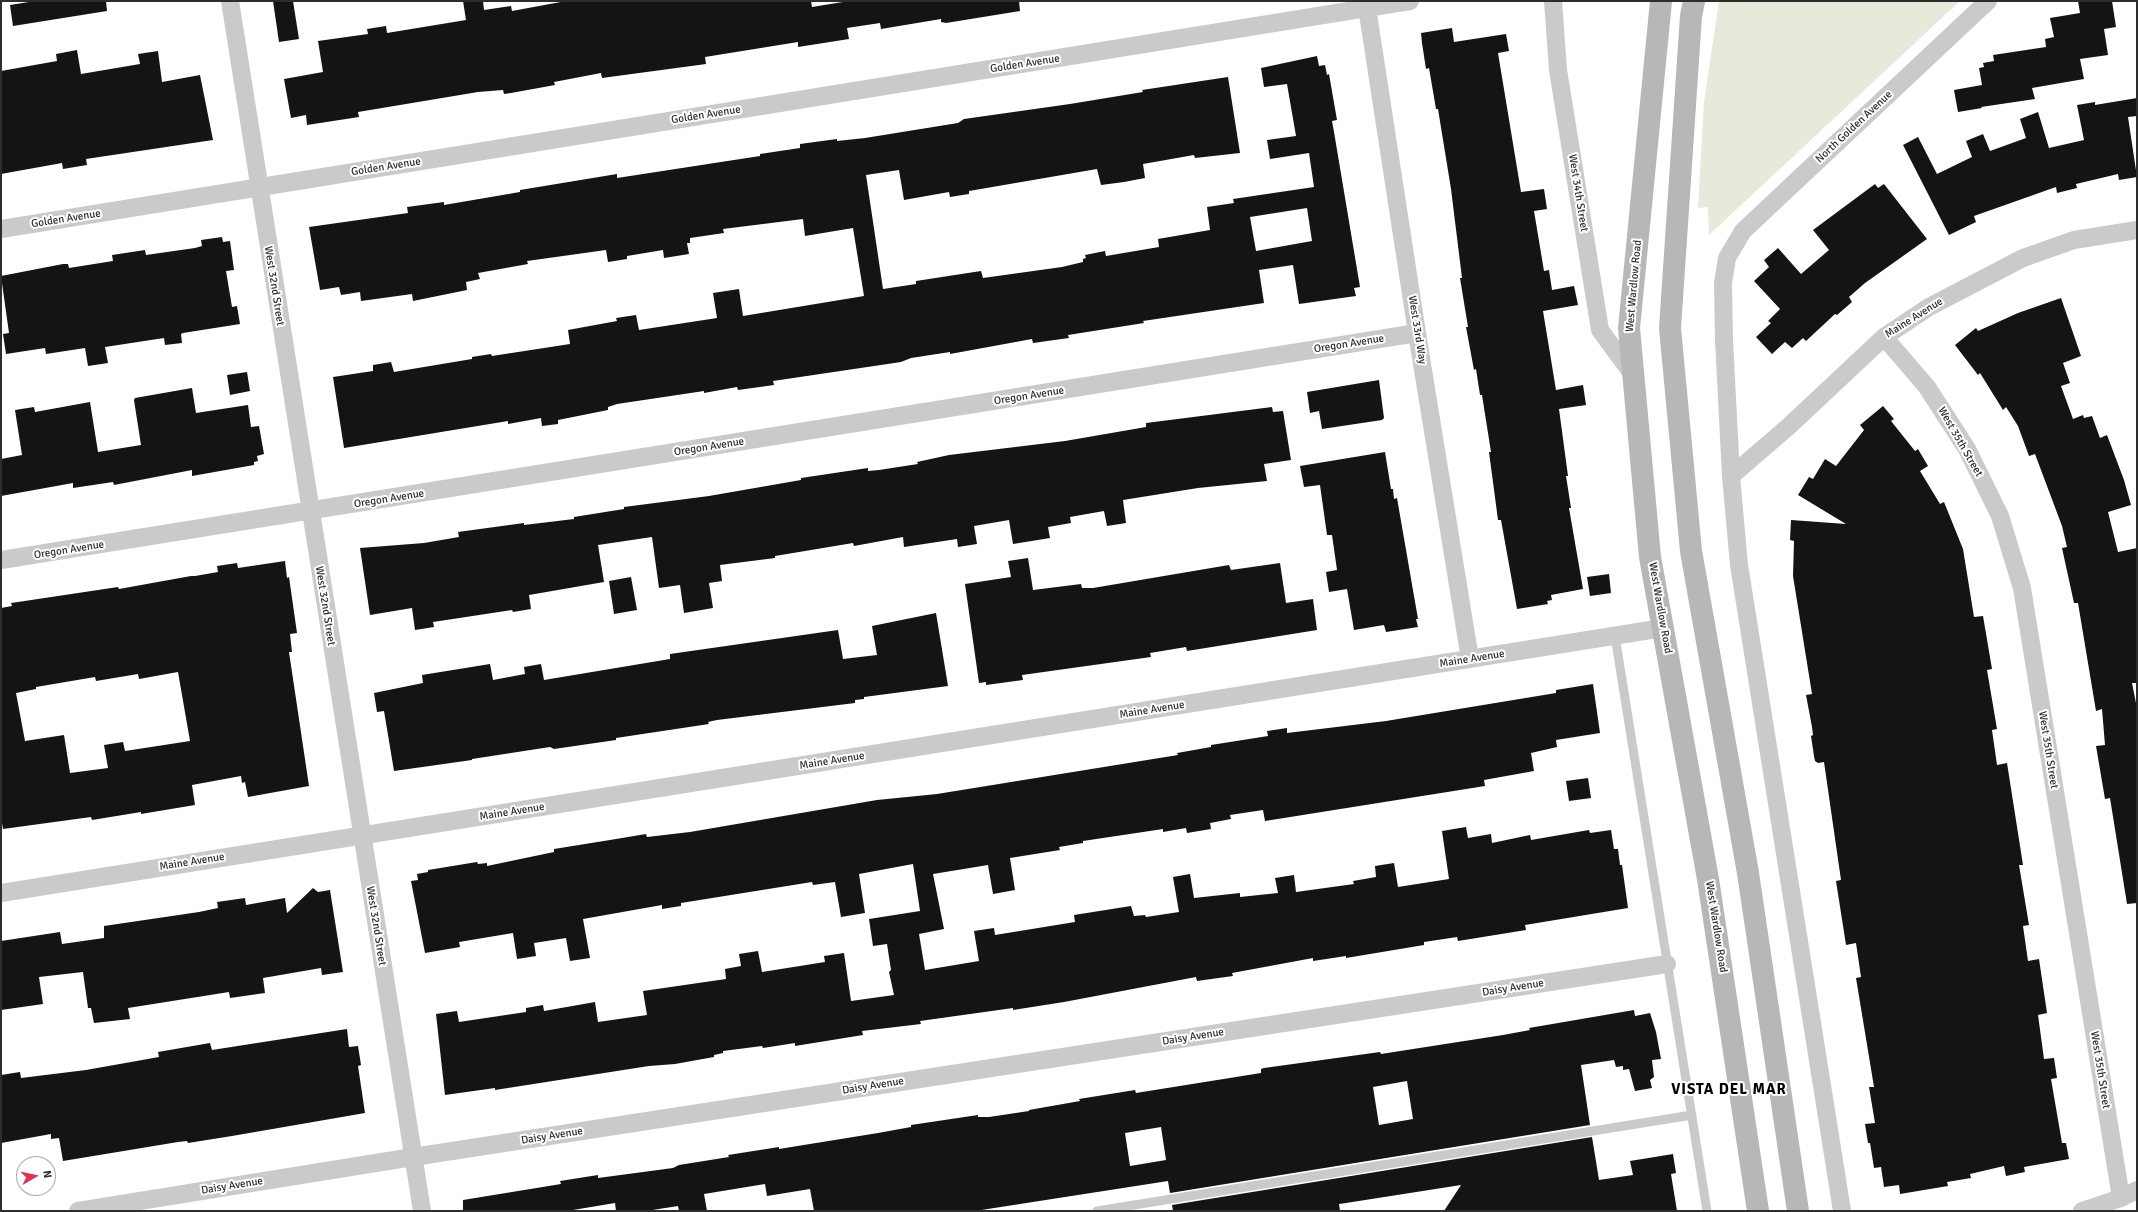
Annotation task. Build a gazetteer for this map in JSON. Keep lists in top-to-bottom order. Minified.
{"streets":{"main road":["West Wardlow Road"],"street":["Golden Avenue","North Golden Avenue","West 34th Street","West 32nd Street","Maine Avenue","West 33rd Way","Oregon Avenue","West 35th Street","Daisy Avenue"]},"crossings":[["Golden Avenue","West 32nd Street"],["Golden Avenue","West 33rd Way"],["North Golden Avenue","Maine Avenue"],["West 34th Street","West Wardlow Road"],["West 32nd Street","Maine Avenue"],["West 32nd Street","Oregon Avenue"],["West 32nd Street","Daisy Avenue"],["West Wardlow Road","Maine Avenue"],["Maine Avenue","West 33rd Way"],["Maine Avenue","West 35th Street"],["West 33rd Way","Oregon Avenue"]],"districts":["VISTA DEL MAR"],"north":"right"}
